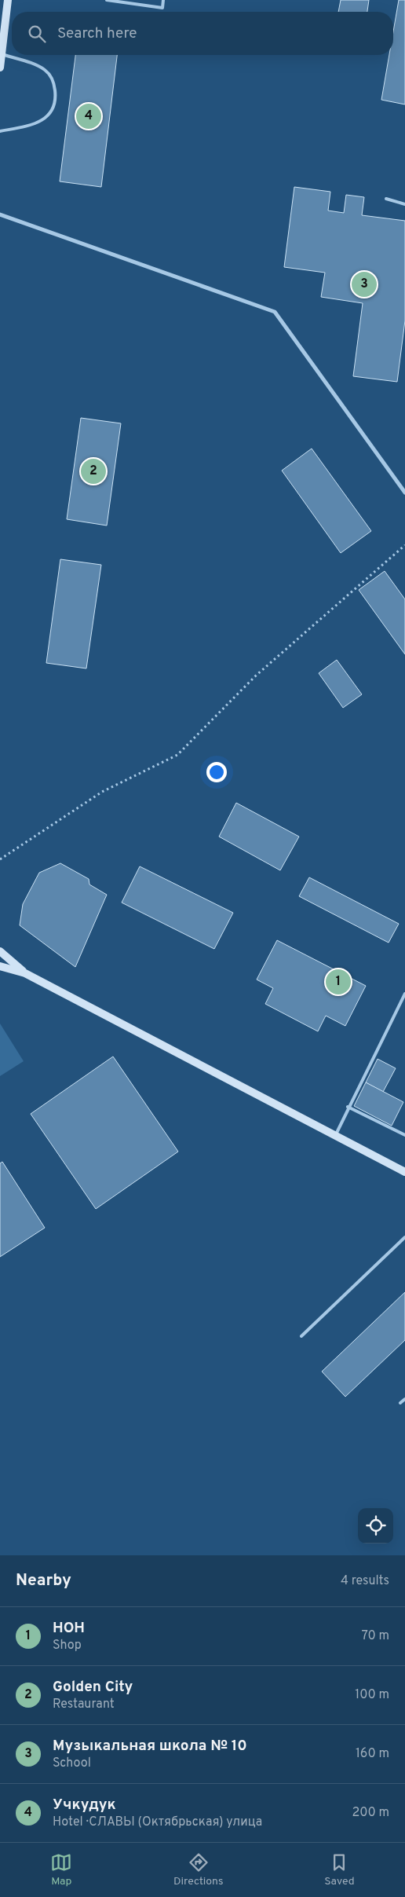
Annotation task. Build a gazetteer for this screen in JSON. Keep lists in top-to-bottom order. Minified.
{"page":{"search":"Search here","pins":["4","3","2","1"],"heading":["Nearby","4 results"],"list":[{"mark":"1","name":"НОН","note":"Shop","value":"70 m"},{"mark":"2","name":"Golden City","note":"Restaurant","value":"100 m"},{"mark":"3","name":"Музыкальная школа № 10","note":"School","value":"160 m"},{"mark":"4","name":"Учкудук","note":"Hotel · СЛАВЫ (Октябрьская) улица","value":"200 m"}],"nav":["Map","Directions","Saved"]}}
